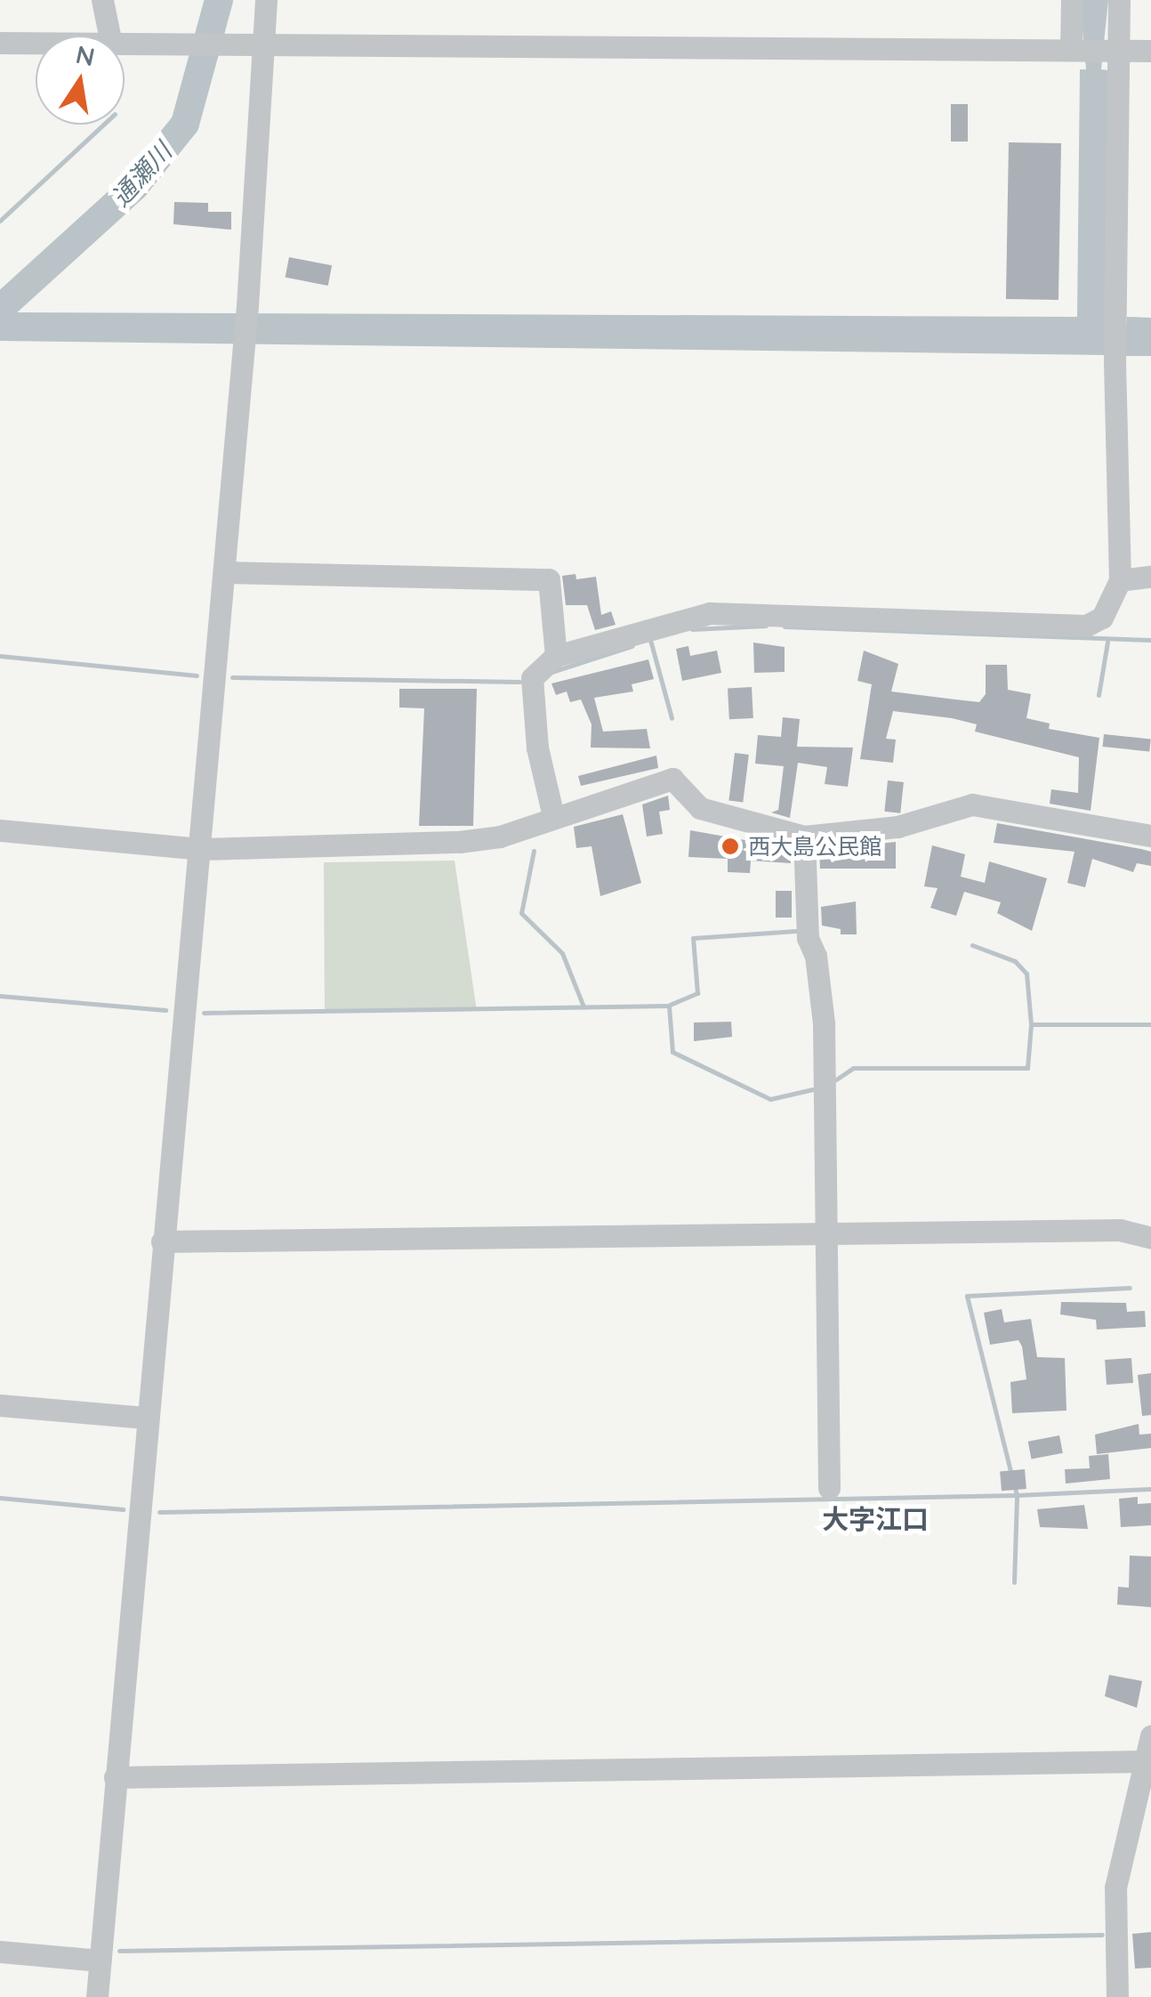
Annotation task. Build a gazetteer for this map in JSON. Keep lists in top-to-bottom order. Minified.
{"districts":["大字江口"],"water":["通瀬川"],"places":["西大島公民館"],"north":"top"}
